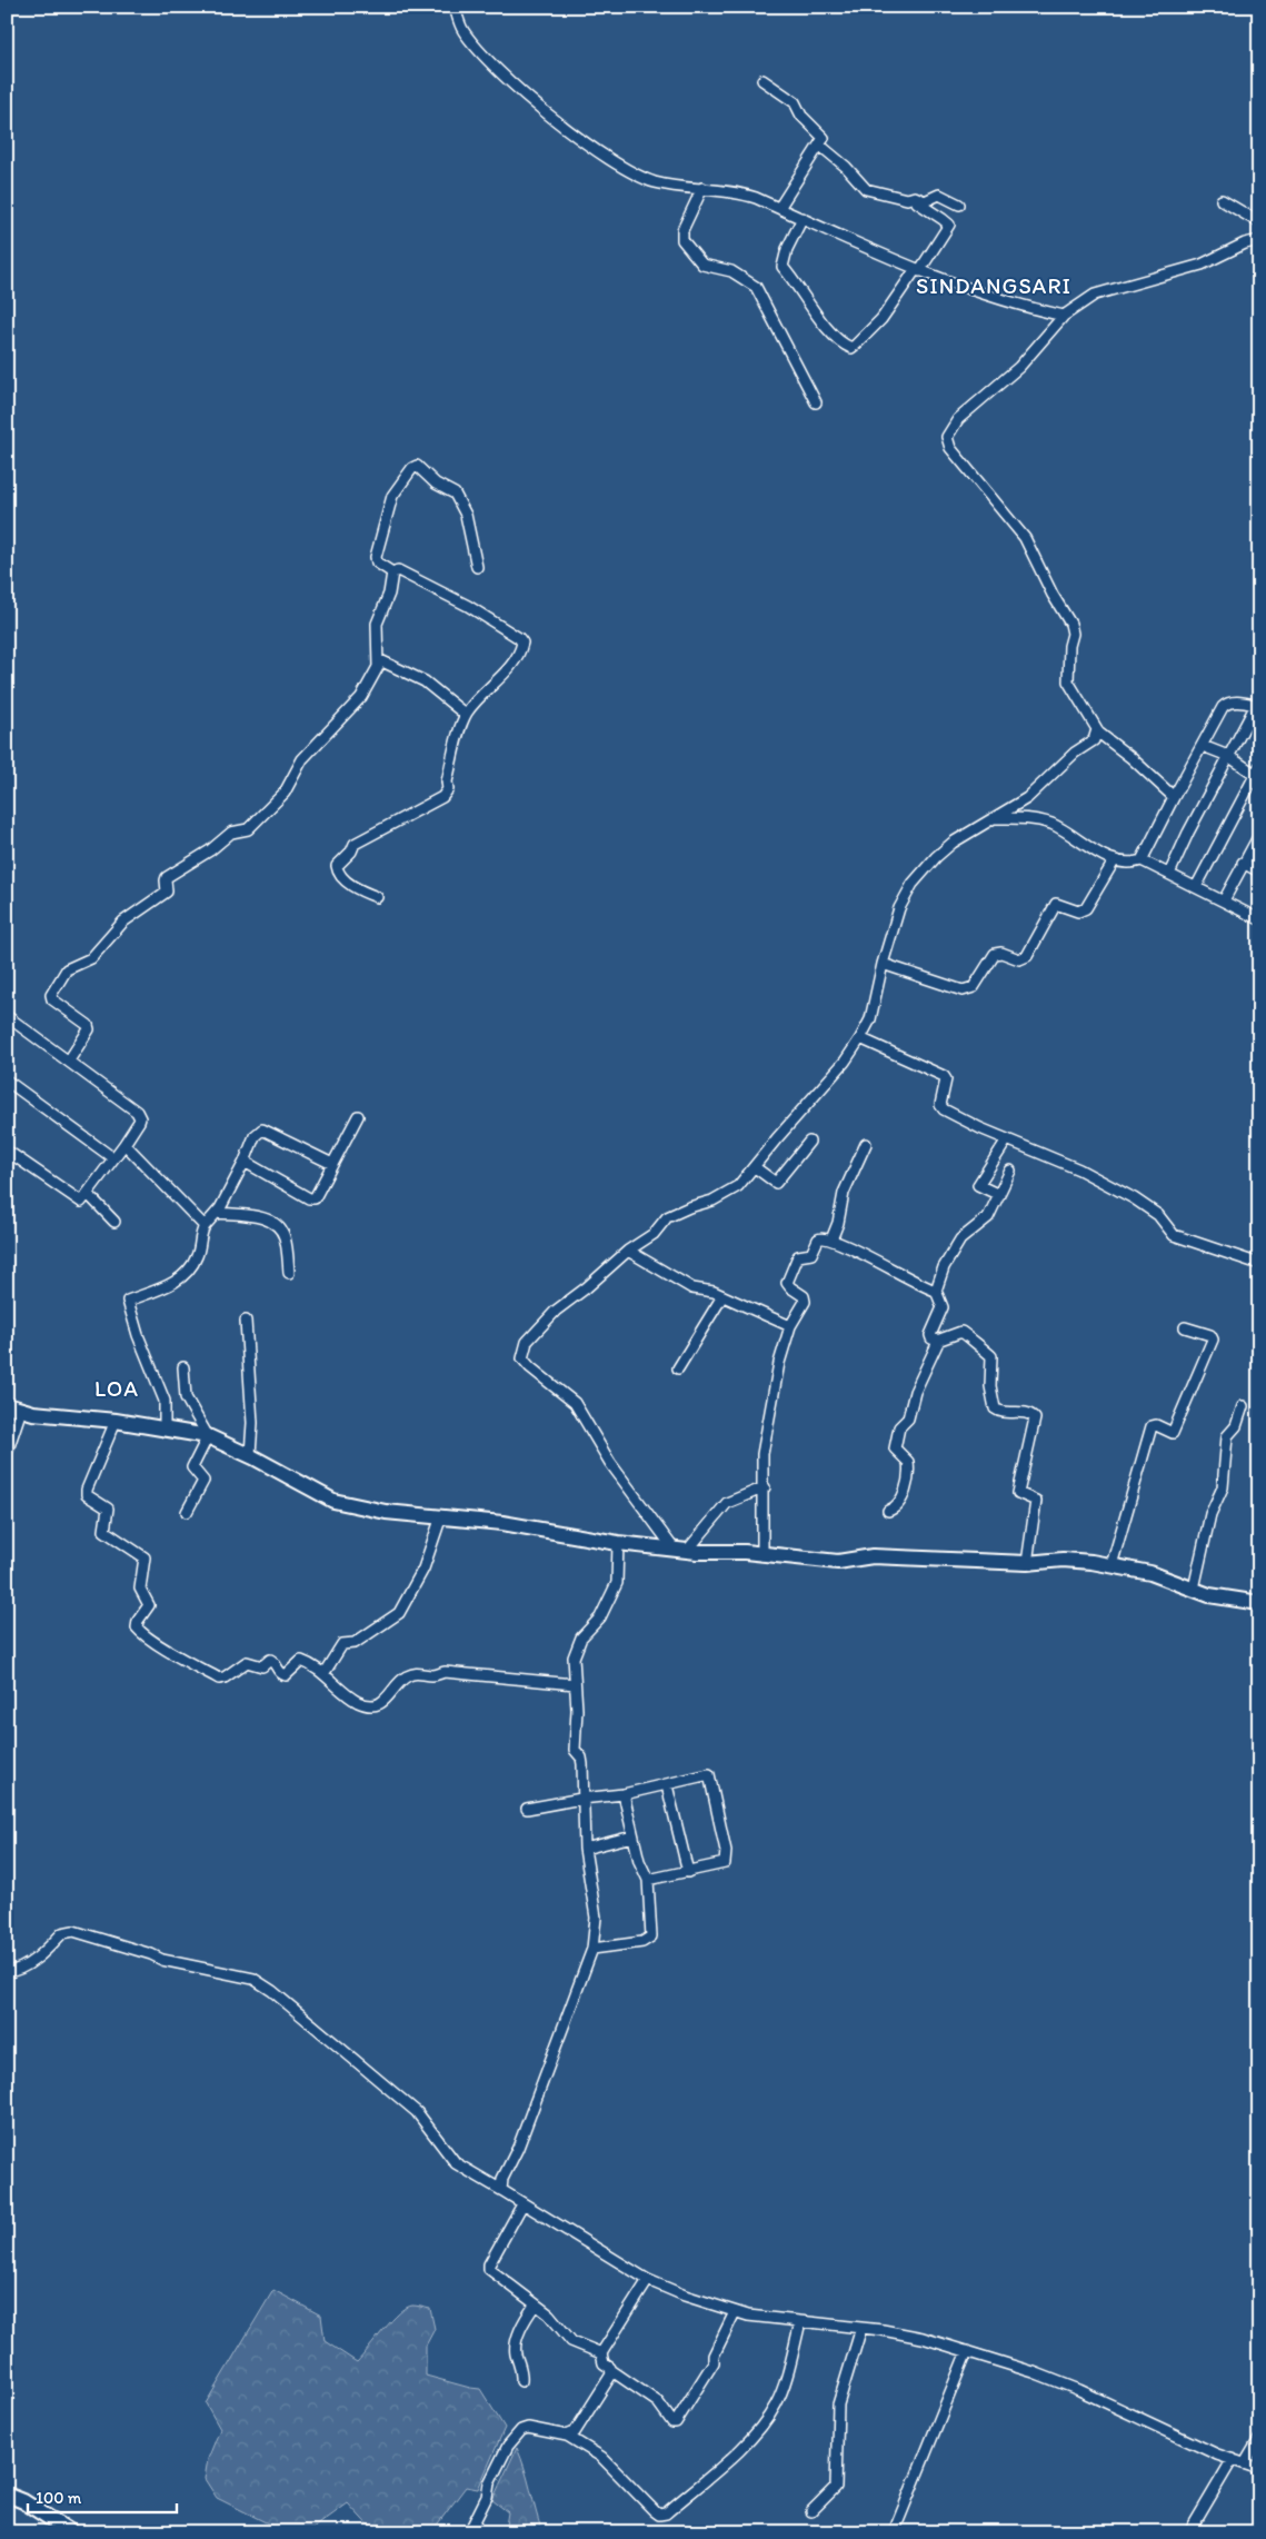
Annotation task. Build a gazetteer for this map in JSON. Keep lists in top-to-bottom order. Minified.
{"districts":["SINDANGSARI","LOA"],"scale_bar":"100 m"}
